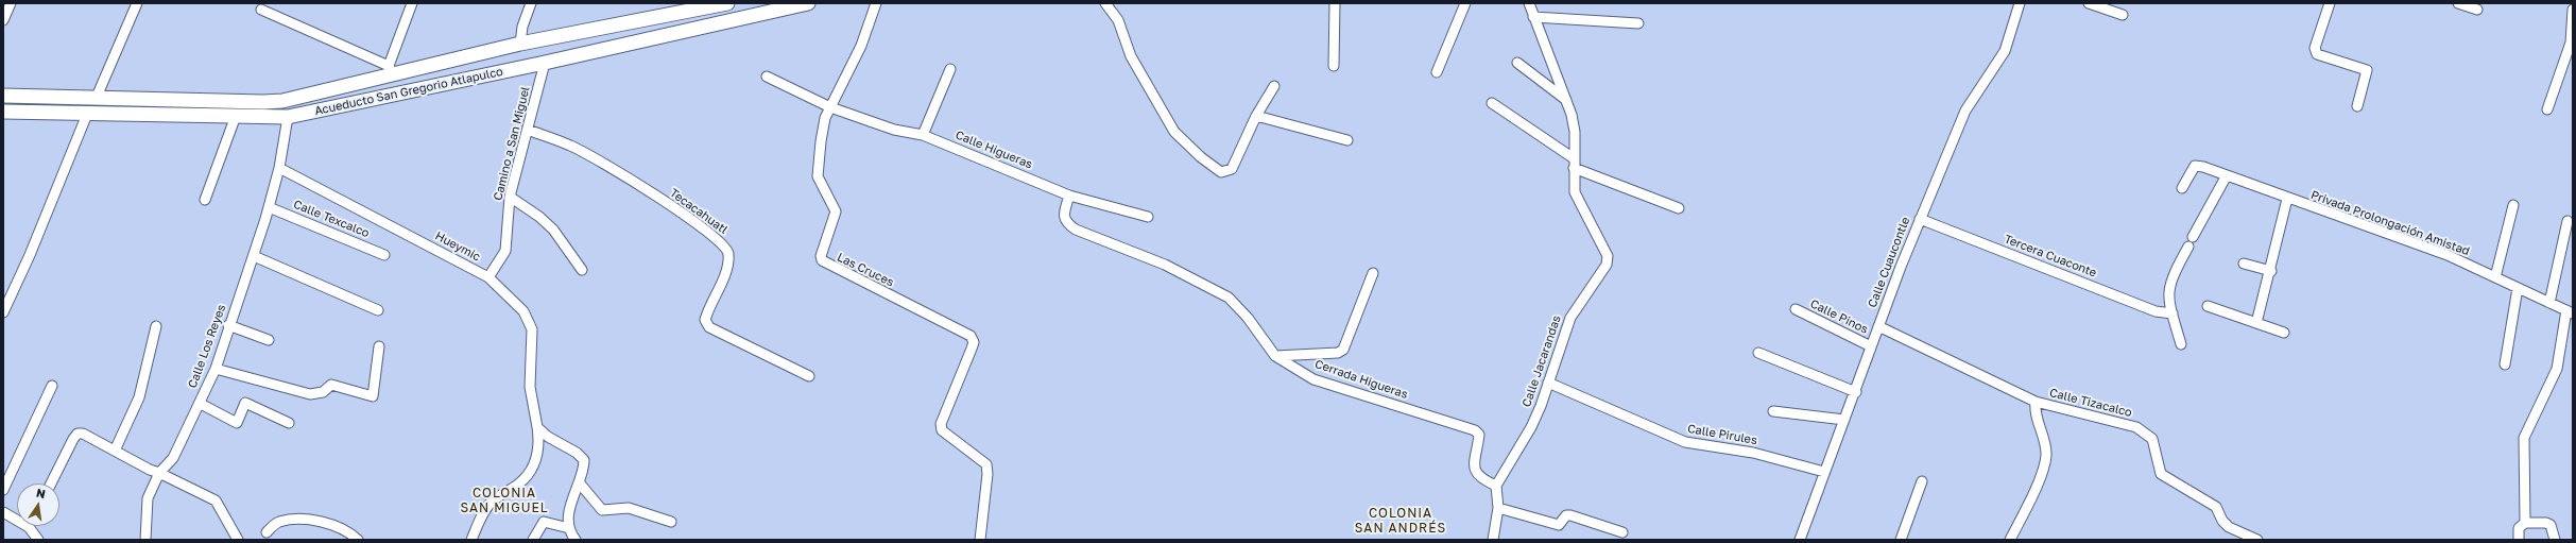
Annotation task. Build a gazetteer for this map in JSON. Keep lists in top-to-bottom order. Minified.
{"streets":{"street":["Acueducto San Gregorio Atlapulco","Camino a San Miguel","Calle Higueras","Tecacahuatl","Calle Texcalco","Privada Prolongación Amistad","Hueymic","Tercera Cuaconte","Calle Cuaucontle","Las Cruces","Calle Pinos","Calle Los Reyes","Calle Jacarandas","Cerrada Higueras","Calle Tizacalco","Calle Pirules"]},"crossings":[["Acueducto San Gregorio Atlapulco","Camino a San Miguel"],["Acueducto San Gregorio Atlapulco","Calle Los Reyes"],["Camino a San Miguel","Tecacahuatl"],["Camino a San Miguel","Hueymic"],["Calle Higueras","Las Cruces"],["Calle Higueras","Cerrada Higueras"],["Calle Texcalco","Calle Los Reyes"],["Hueymic","Calle Los Reyes"],["Tercera Cuaconte","Calle Cuaucontle"],["Calle Cuaucontle","Calle Pinos"],["Calle Cuaucontle","Calle Tizacalco"],["Calle Cuaucontle","Calle Pirules"],["Calle Jacarandas","Cerrada Higueras"],["Calle Jacarandas","Calle Pirules"]],"districts":["COLONIA SAN MIGUEL","COLONIA SAN ANDRÉS"],"north":"top"}
